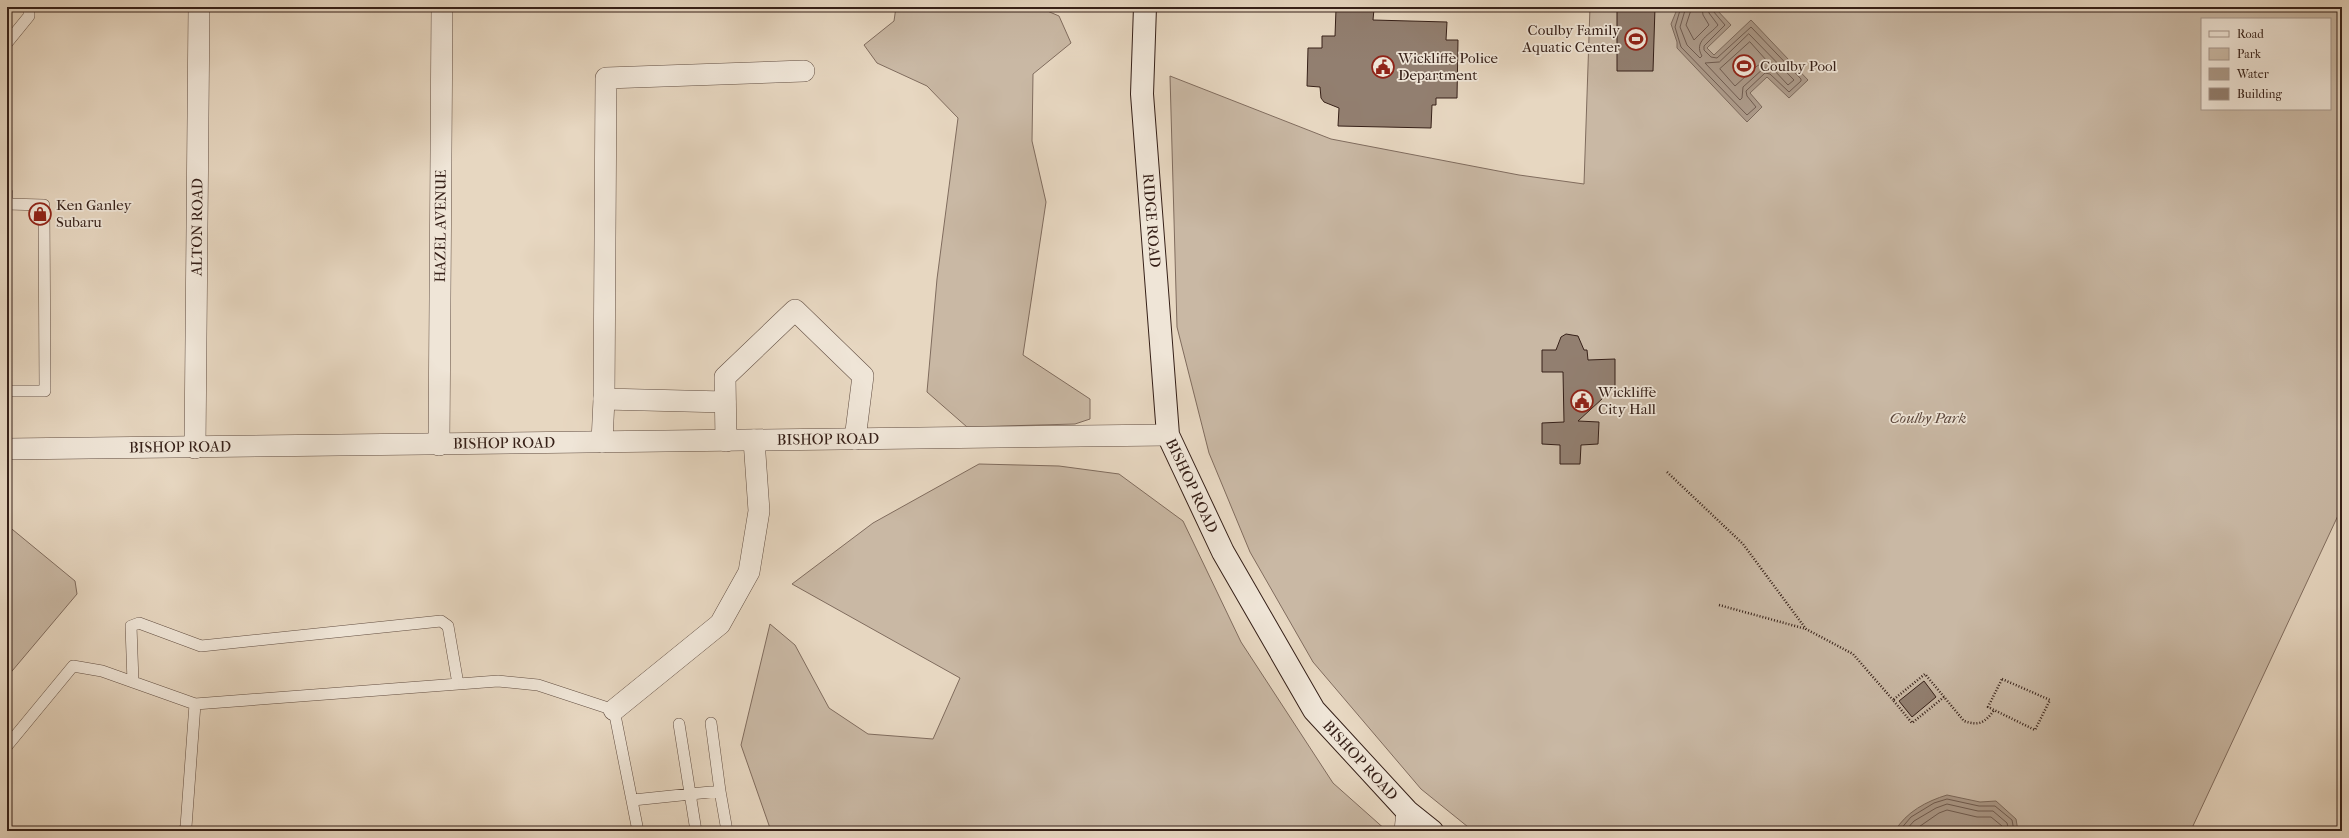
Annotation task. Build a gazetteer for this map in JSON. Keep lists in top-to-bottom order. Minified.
{"streets":{"main road":["RIDGE ROAD","BISHOP ROAD"],"street":["HAZEL AVENUE","ALTON ROAD"]},"crossings":[["RIDGE ROAD","BISHOP ROAD"],["HAZEL AVENUE","BISHOP ROAD"],["ALTON ROAD","BISHOP ROAD"]],"parks":["Coulby Park"],"places":{"sports":["Coulby Family Aquatic Center","Coulby Pool"],"public building":["Wickliffe Police Department","Wickliffe City Hall"],"shop":["Ken Ganley Subaru"]},"legend":["Road","Park","Water","Building"]}
